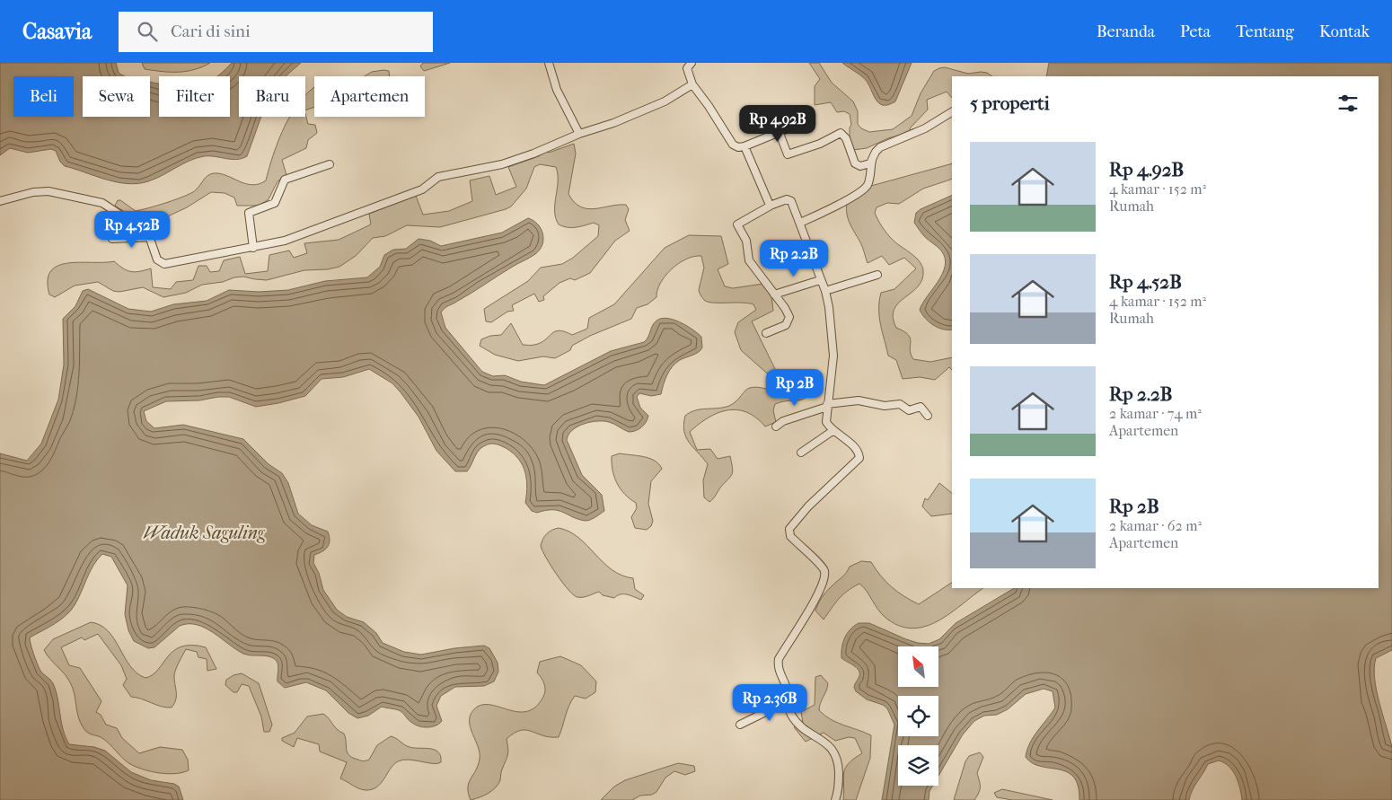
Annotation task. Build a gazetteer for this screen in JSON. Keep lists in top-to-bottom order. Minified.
{"water":["Waduk Saguling"],"north":"top left","page":{"header":"Casavia","search":"Cari di sini","nav":["Beranda","Peta","Tentang","Kontak"],"chip":["Beli","Sewa","Filter","Baru","Apartemen"],"heading":"5 properti","price":["Rp 4.92B","Rp 4.52B","Rp 2.2B","Rp 2B","Rp 2.36B"],"list":[{"name":"Rp 4.92B","note":"4 kamar · 152 m² · Rumah"},{"name":"Rp 4.52B","note":"4 kamar · 152 m² · Rumah"},{"name":"Rp 2.2B","note":"2 kamar · 74 m² · Apartemen"},{"name":"Rp 2B","note":"2 kamar · 62 m² · Apartemen"}]}}
